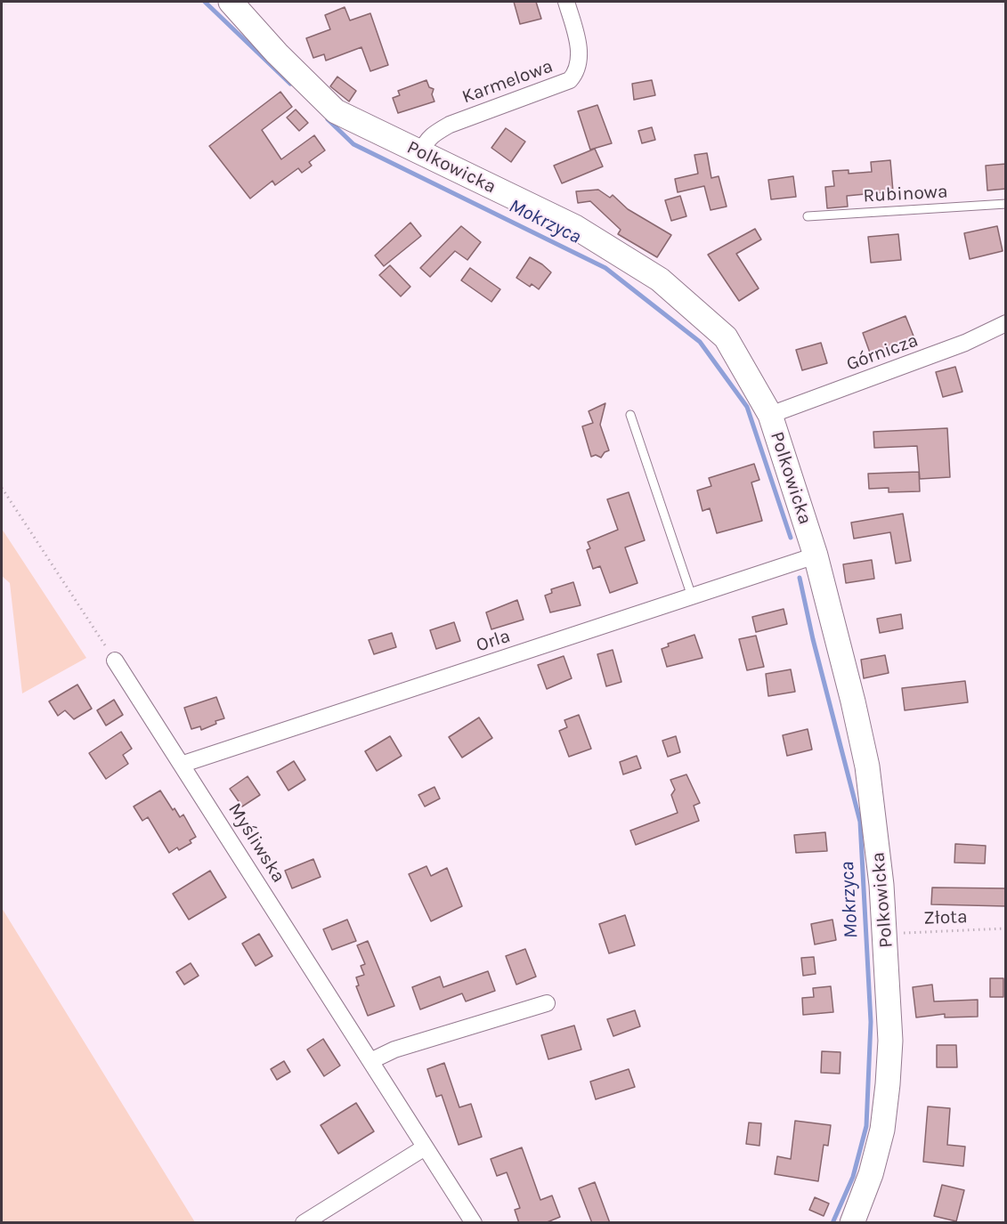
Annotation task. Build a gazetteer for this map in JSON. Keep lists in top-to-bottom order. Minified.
{"streets":{"street":["Karmelowa","Polkowicka","Górnicza","Orla","Myśliwska"],"lane":["Rubinowa"],"path":["Złota"]},"crossings":[["Karmelowa","Polkowicka"],["Polkowicka","Górnicza"],["Polkowicka","Orla"],["Polkowicka","Złota"],["Orla","Myśliwska"]],"water":["Mokrzyca"]}
